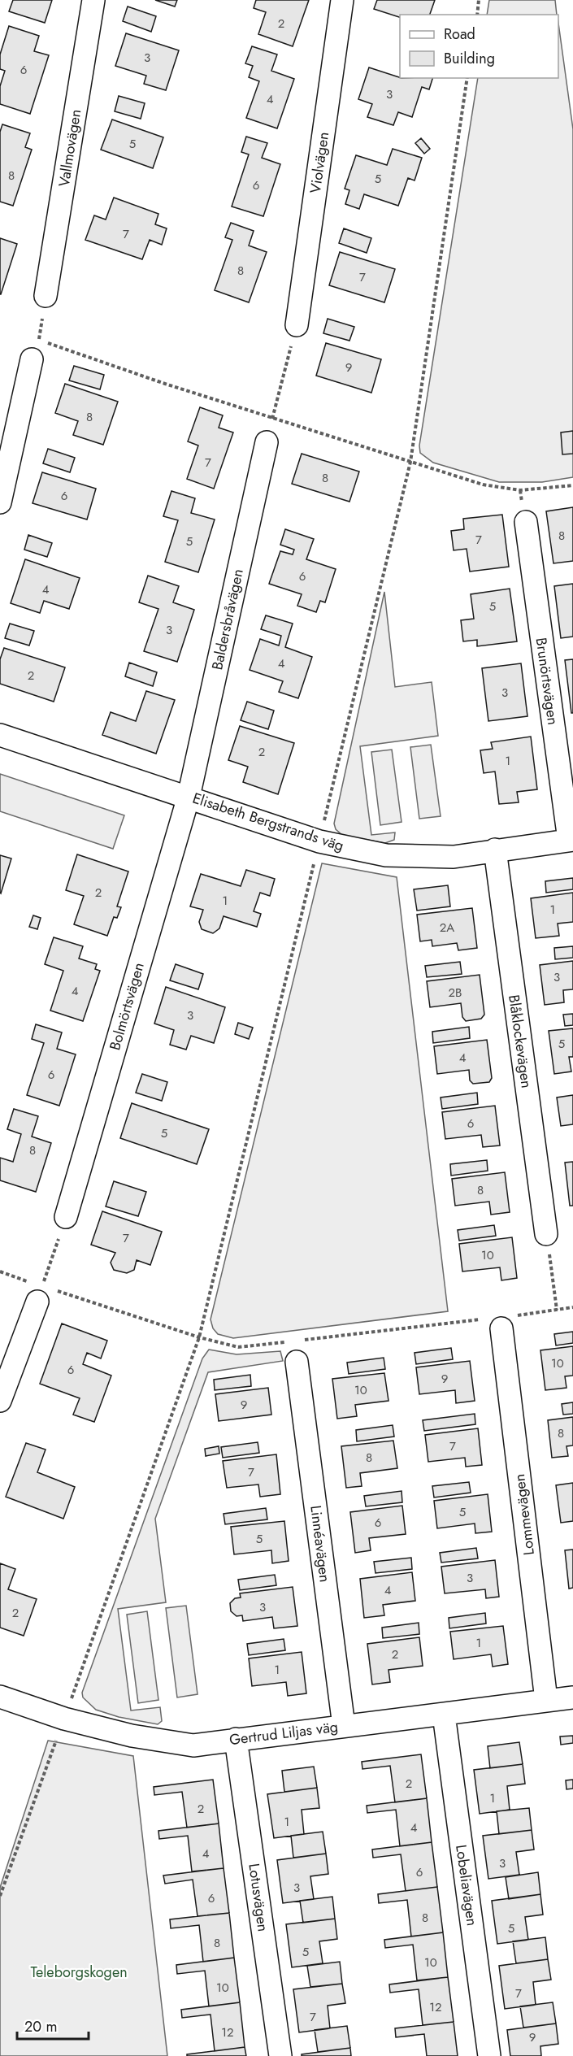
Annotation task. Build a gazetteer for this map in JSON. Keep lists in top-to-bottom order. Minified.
{"streets":{"street":["Vallmovägen","Violvägen","Baldersbråvägen","Brunörtsvägen","Elisabeth Bergstrands väg","Bolmörtsvägen","Blåklockevägen","Lommevägen","Linnéavägen","Gertrud Liljas väg","Lobeliavägen","Lotusvägen"]},"crossings":[["Baldersbråvägen","Elisabeth Bergstrands väg"],["Baldersbråvägen","Bolmörtsvägen"],["Brunörtsvägen","Elisabeth Bergstrands väg"],["Elisabeth Bergstrands väg","Bolmörtsvägen"],["Elisabeth Bergstrands väg","Blåklockevägen"],["Lommevägen","Gertrud Liljas väg"],["Linnéavägen","Gertrud Liljas väg"],["Gertrud Liljas väg","Lobeliavägen"],["Gertrud Liljas väg","Lotusvägen"]],"parks":["Teleborgskogen"],"house_numbers":["2","3","6","3","4","5","8","5","6","7","8","7","9","8","7","8","6","8","7","5","6","4","5","3","4","2","3","2","1","2","1","1","2A","3","4","2B","3","5","4","6","6","5","8","8","7","10","10","6","9","10","9","8","7","8","7","5","6","5","3","4","3","2","1","2","1","2","1","2","1","4","4","3","6","3","6","8","5","8","5","10","10","7","12","7","12","9"],"legend":["Road","Building"],"scale_bar":"20 m"}
